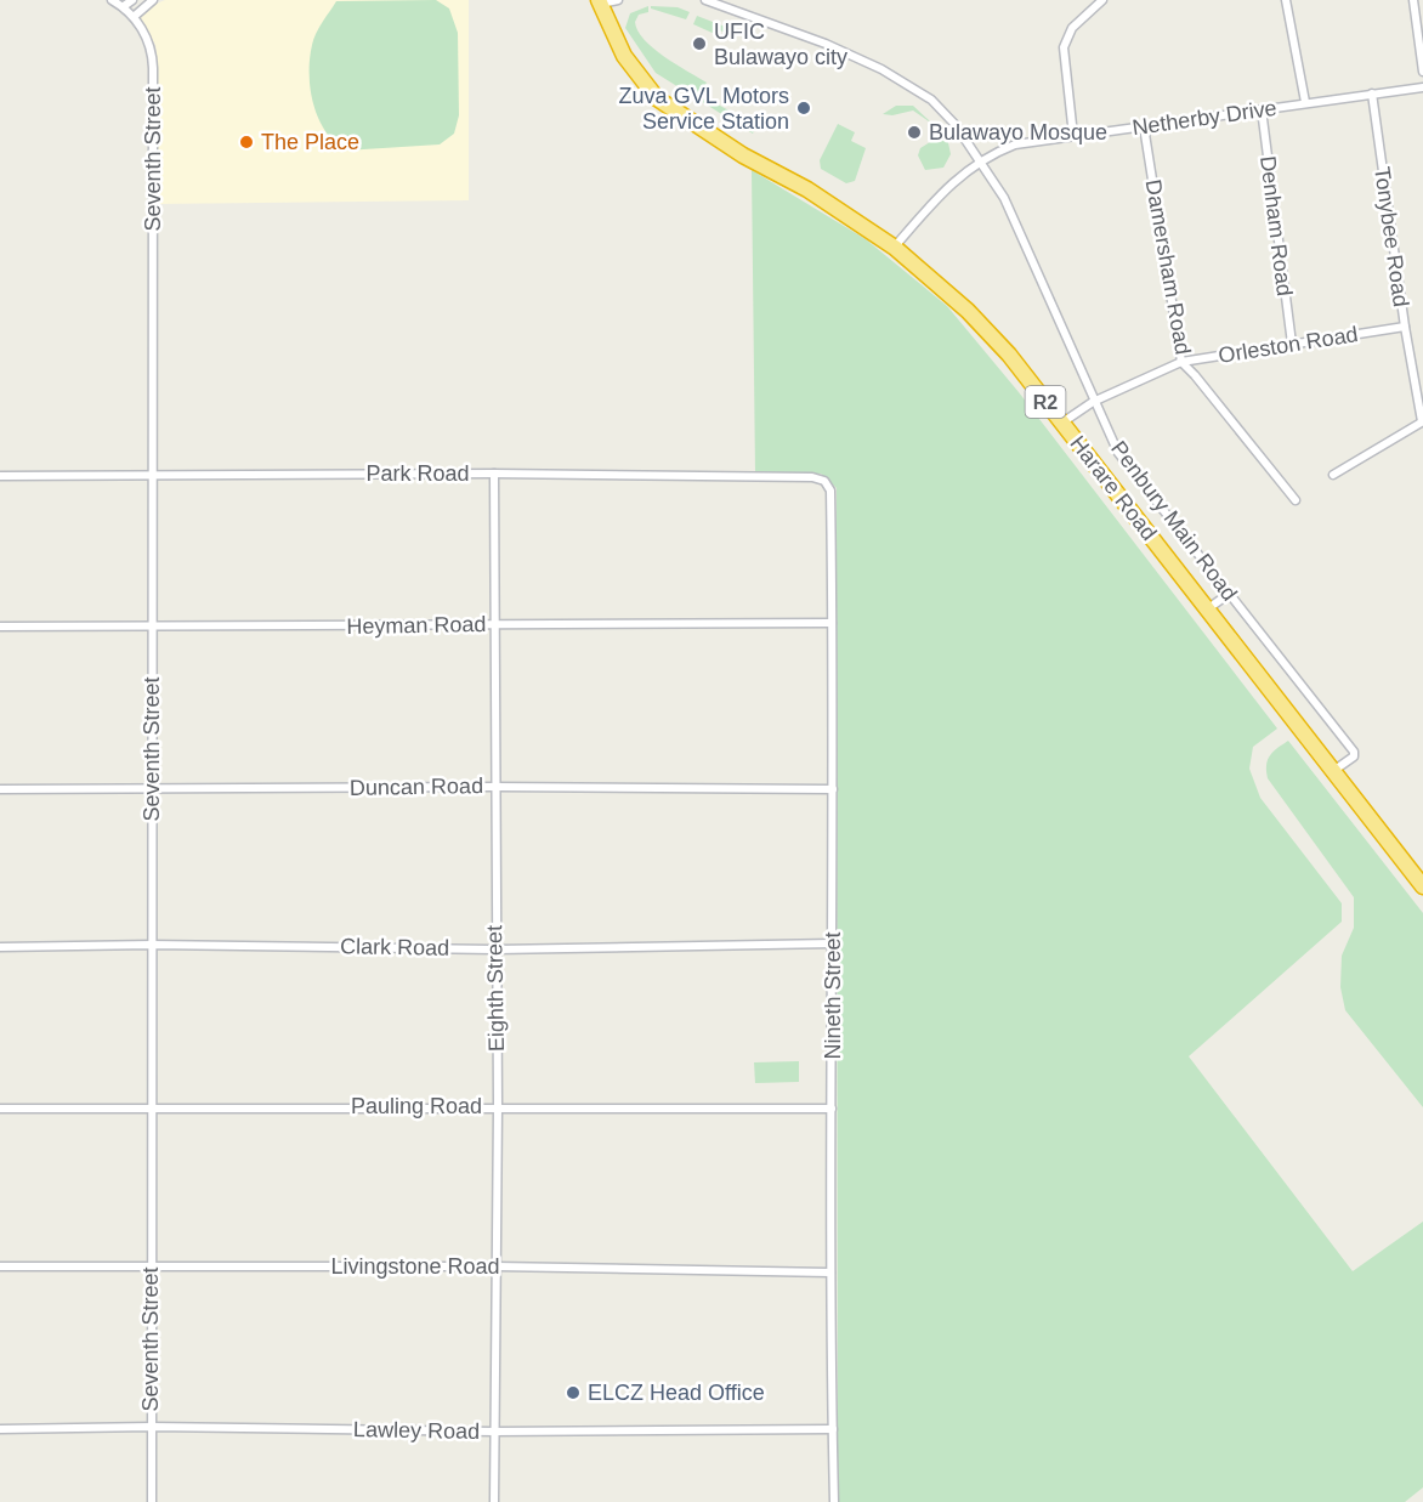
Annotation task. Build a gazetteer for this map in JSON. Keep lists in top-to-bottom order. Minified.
{"streets":{"highway":["R2","Harare Road"],"street":["Netherby Drive","Seventh Street","Denham Road","Tonybee Road","Damersham Road","Orleston Road","Park Road","Penbury Main Road","Heyman Road","Duncan Road","Clark Road","Eighth Street","Nineth Street","Pauling Road","Livingstone Road","Lawley Road"]},"crossings":[["Netherby Drive","Denham Road"],["Netherby Drive","Tonybee Road"],["Netherby Drive","Damersham Road"],["Netherby Drive","Harare Road"],["Netherby Drive","Penbury Main Road"],["Seventh Street","Park Road"],["Seventh Street","Heyman Road"],["Seventh Street","Duncan Road"],["Seventh Street","Clark Road"],["Seventh Street","Pauling Road"],["Seventh Street","Livingstone Road"],["Seventh Street","Lawley Road"],["Denham Road","Orleston Road"],["Tonybee Road","Orleston Road"],["Damersham Road","Orleston Road"],["Orleston Road","Harare Road"],["Orleston Road","Penbury Main Road"],["Park Road","Eighth Street"],["Park Road","Nineth Street"],["Harare Road","Penbury Main Road"],["Heyman Road","Eighth Street"],["Heyman Road","Nineth Street"],["Duncan Road","Eighth Street"],["Duncan Road","Nineth Street"],["Clark Road","Eighth Street"],["Clark Road","Nineth Street"],["Eighth Street","Pauling Road"],["Eighth Street","Livingstone Road"],["Eighth Street","Lawley Road"],["Nineth Street","Pauling Road"],["Nineth Street","Livingstone Road"],["Nineth Street","Lawley Road"]],"places":["UFIC Bulawayo city","Zuva GVL Motors Service Station","Bulawayo Mosque","The Place","ELCZ Head Office"]}
